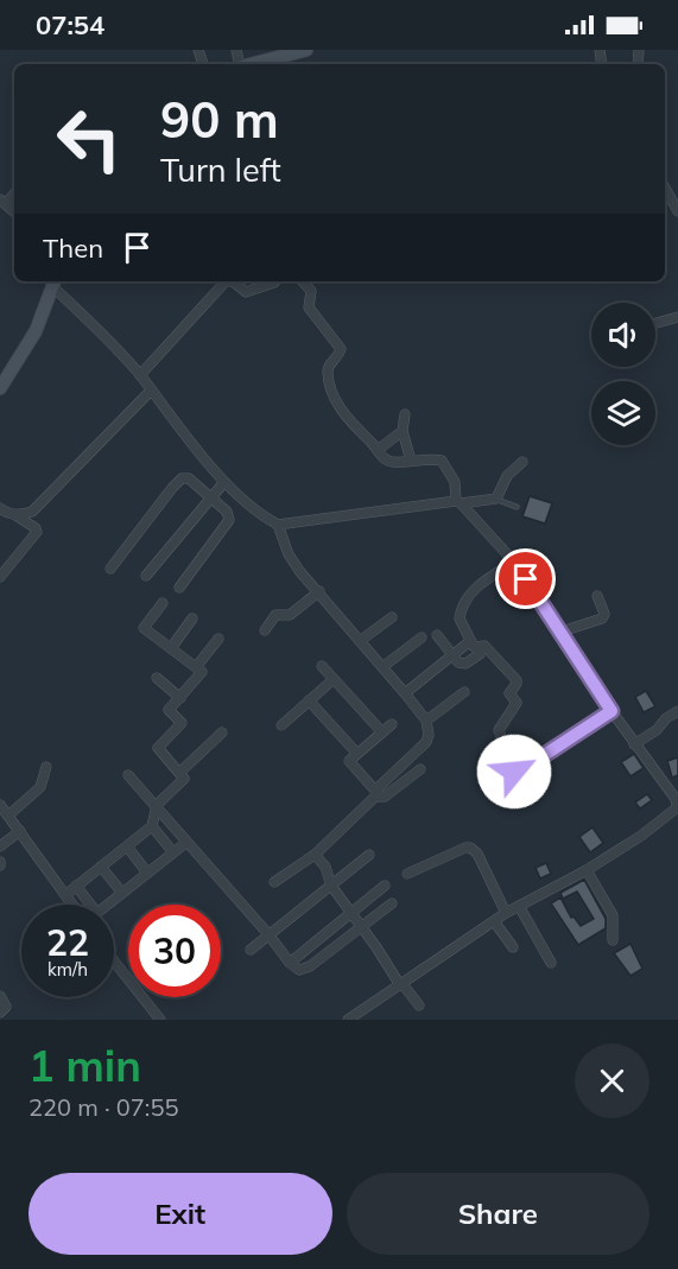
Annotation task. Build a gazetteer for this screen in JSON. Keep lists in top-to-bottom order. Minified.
{"page":{"status":"07:54","turn":["90 m","Turn left"],"then":"Then","speed":"22 km/h","limit":"30","heading":["1 min","220 m · 07:55"],"buttons":["Exit","Share"]}}
